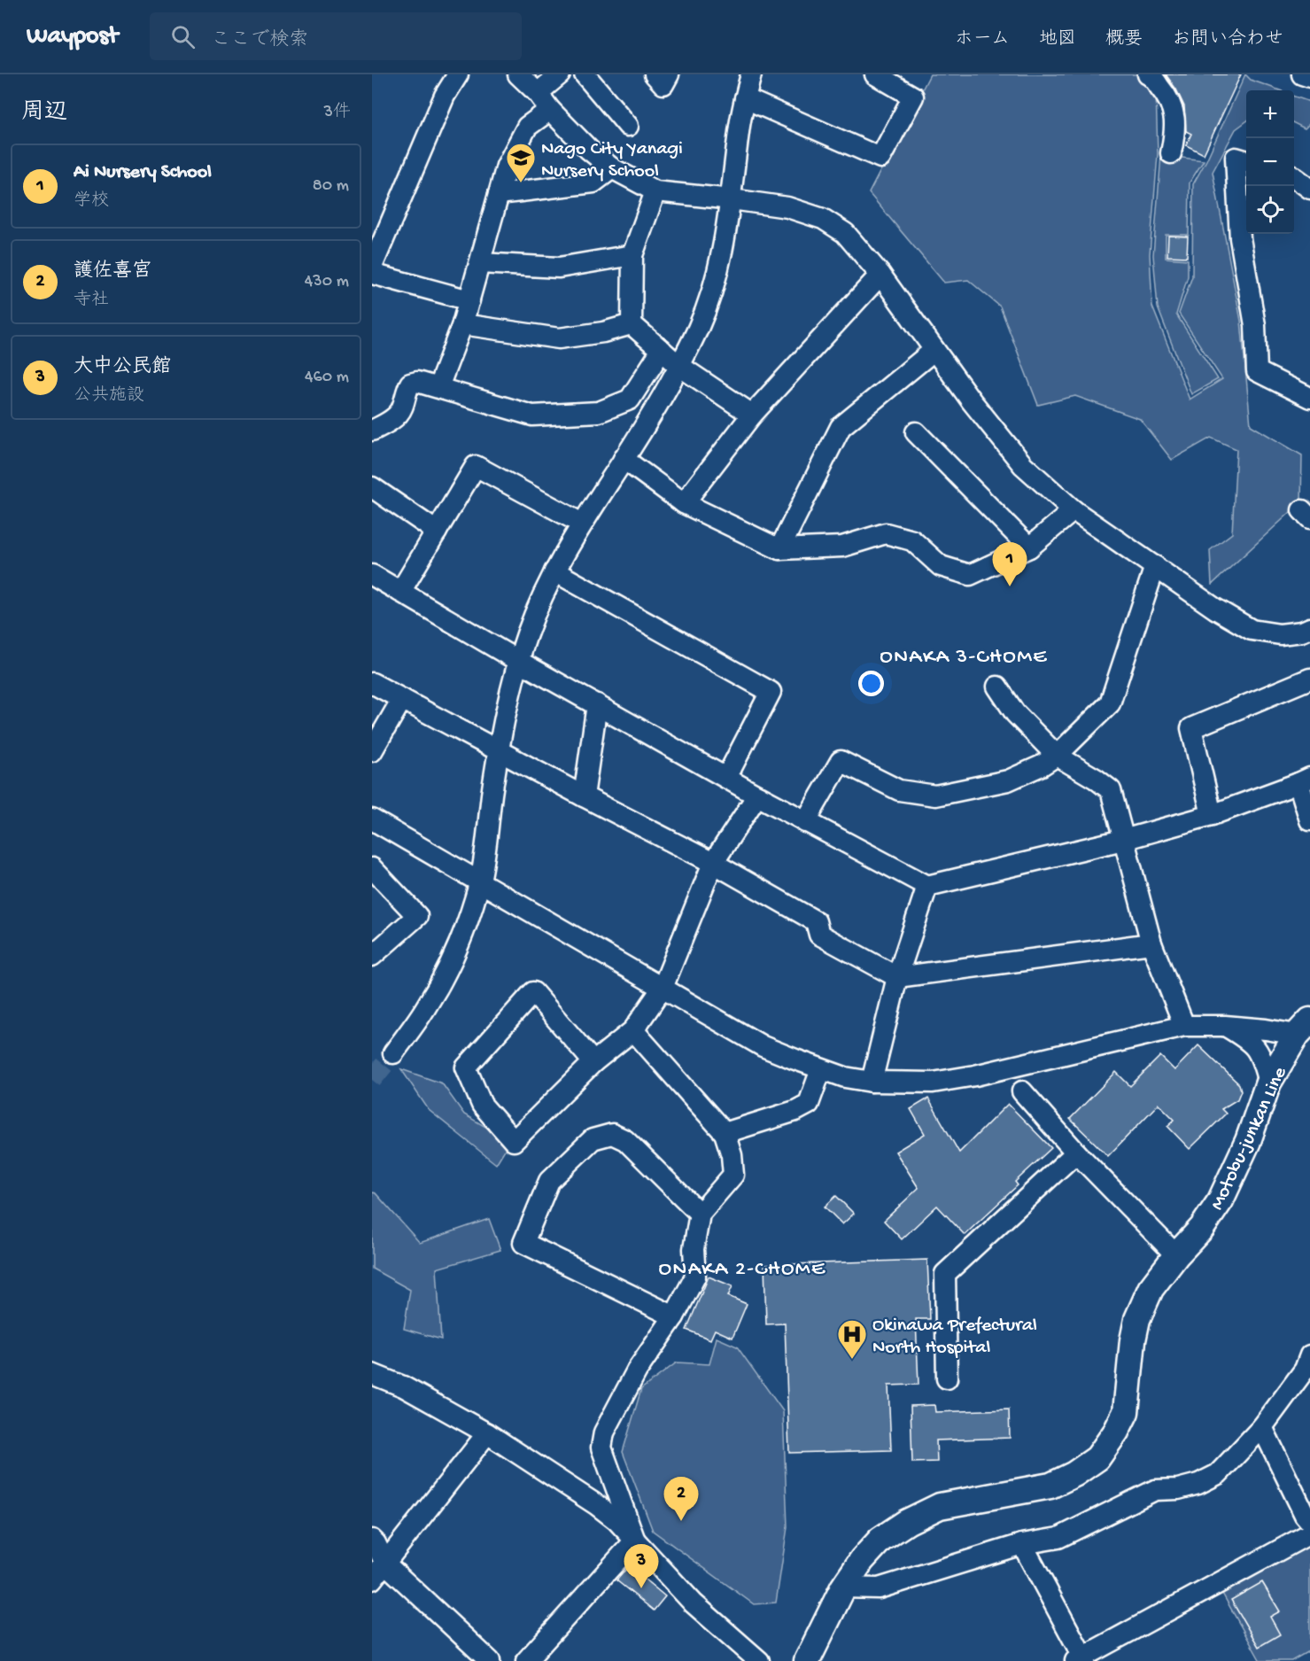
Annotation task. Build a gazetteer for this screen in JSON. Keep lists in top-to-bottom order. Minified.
{"streets":{"main road":["Motobu-junkan Line"]},"districts":["ONAKA 3-CHOME","ONAKA 2-CHOME"],"places":{"school or university":["Nago City Yanagi Nursery School"],"hospital":["Okinawa Prefectural North Hospital"]},"page":{"header":"Waypost","search":"ここで検索","nav":["ホーム","地図","概要","お問い合わせ"],"heading":["周辺","3件"],"map_buttons":["+","−"],"list":[{"mark":"1","name":"Ai Nursery School","note":"学校","value":"80 m"},{"mark":"2","name":"護佐喜宮","note":"寺社","value":"430 m"},{"mark":"3","name":"大中公民館","note":"公共施設","value":"460 m"}],"pins":["1","2","3"]}}
